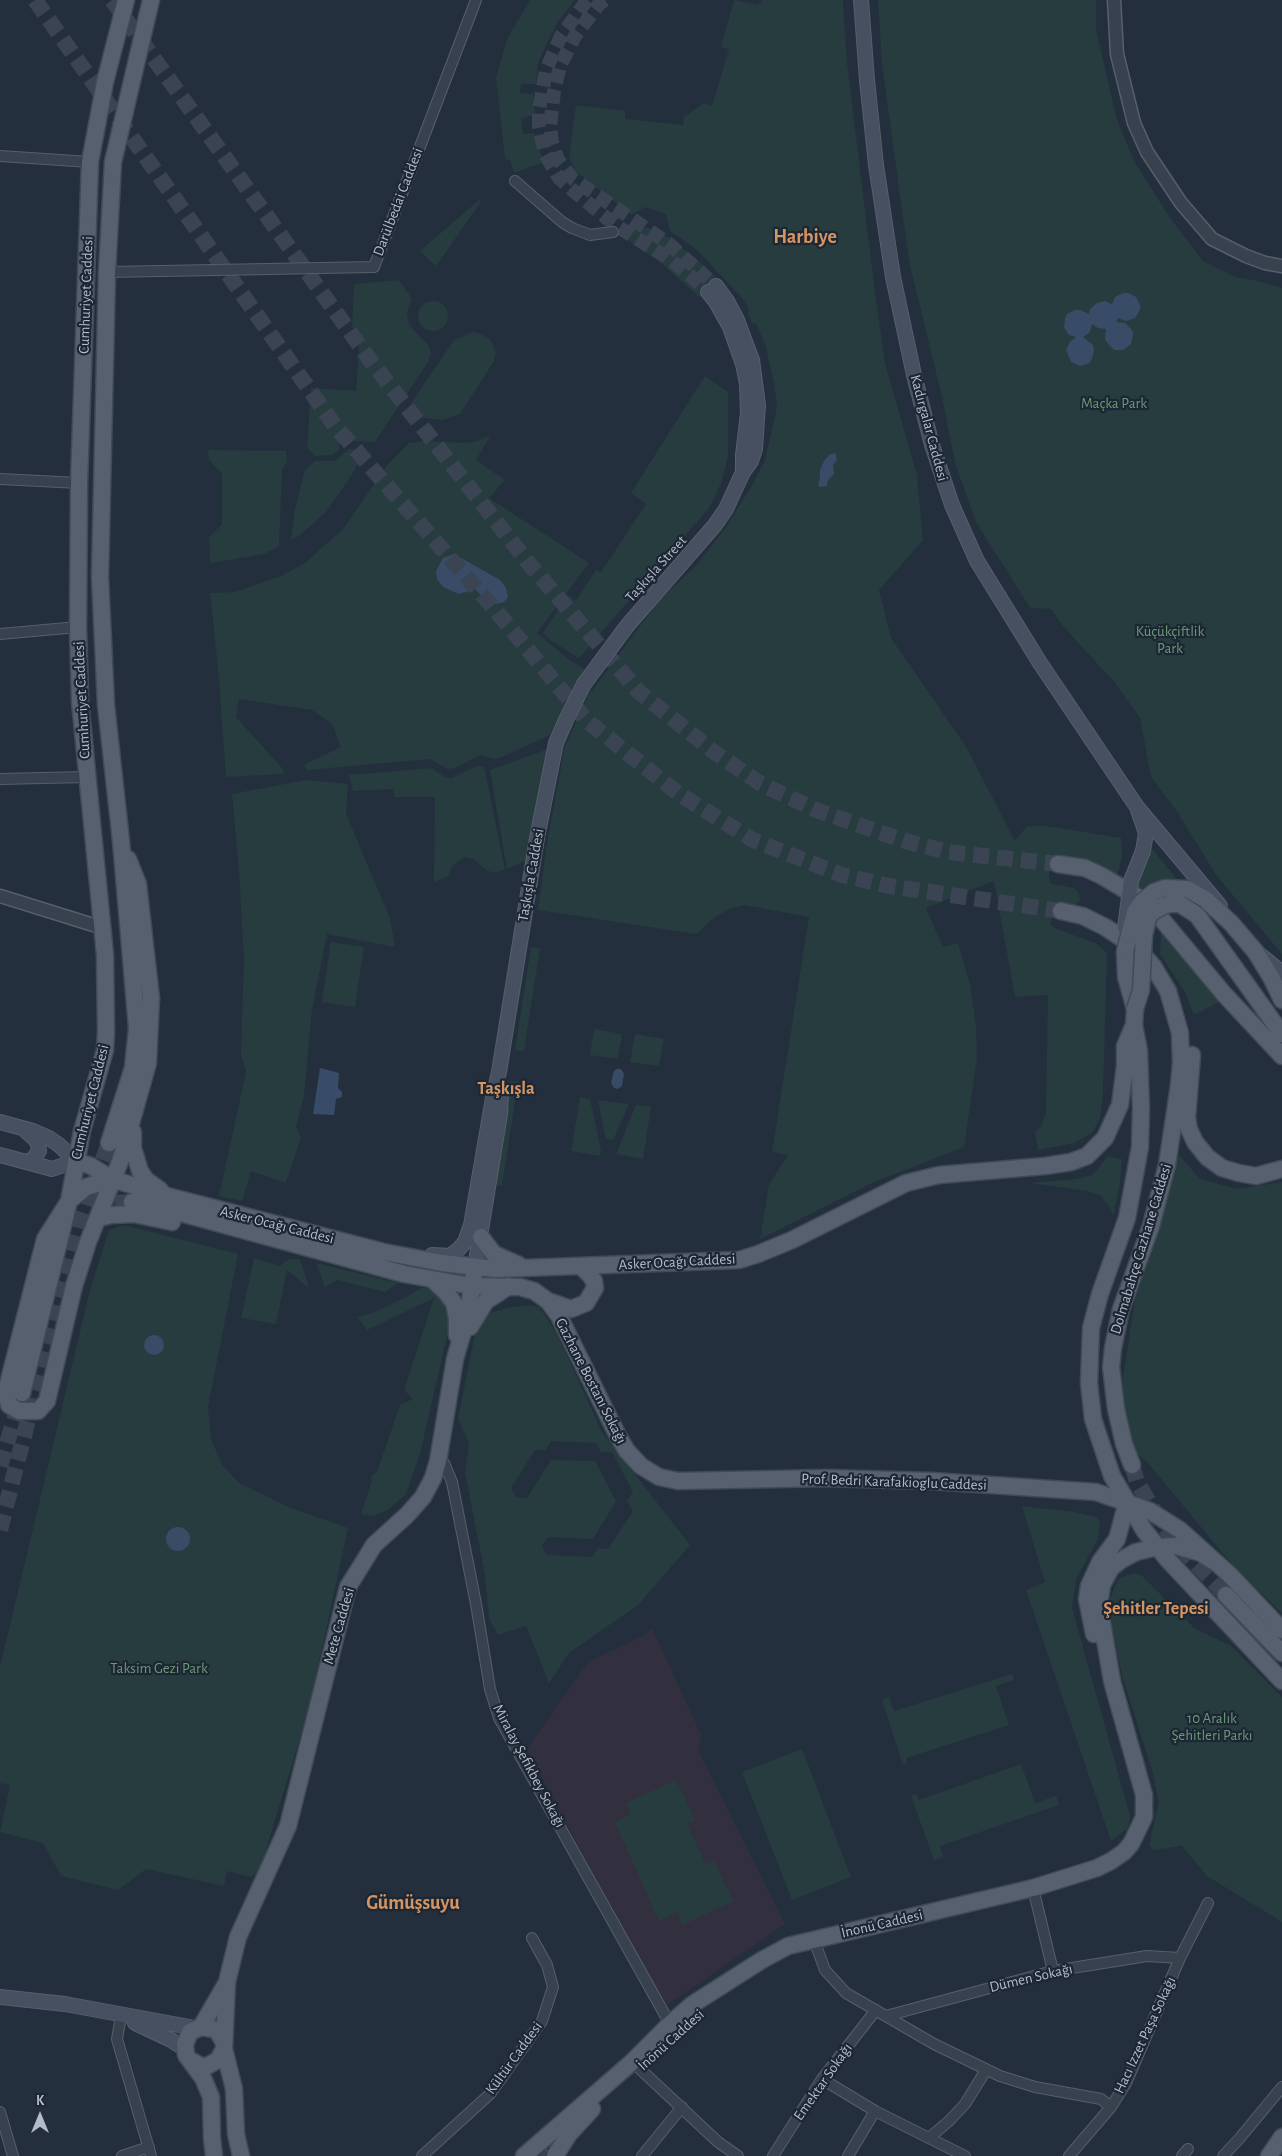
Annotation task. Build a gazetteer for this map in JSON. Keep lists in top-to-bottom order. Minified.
{"streets":{"main road":["Cumhuriyet Caddesi","Kadırgalar Caddesi","Taşkışla Caddesi","Asker Ocağı Caddesi","Dolmabahçe Gazhane Caddesi","Gazhane Bostanı Sokağı","Prof. Bedri Karafakioglu Caddesi","Mete Caddesi","İnonü Caddesi","İnönü Caddesi"],"street":["Darülbedai Caddesi","Miralay Şefikbey Sokağı","Dümen Sokağı","Hacı Izzet Paşa Sokağı","Kültür Caddesi","Emektar Sokağı"]},"crossings":[["Darülbedai Caddesi","Cumhuriyet Caddesi"],["Cumhuriyet Caddesi","Asker Ocağı Caddesi"],["Taşkışla Caddesi","Asker Ocağı Caddesi"],["Taşkışla Caddesi","Mete Caddesi"],["Asker Ocağı Caddesi","Dolmabahçe Gazhane Caddesi"],["Asker Ocağı Caddesi","Gazhane Bostanı Sokağı"],["Asker Ocağı Caddesi","Mete Caddesi"],["Dolmabahçe Gazhane Caddesi","Prof. Bedri Karafakioglu Caddesi"],["Dolmabahçe Gazhane Caddesi","İnonü Caddesi"],["Gazhane Bostanı Sokağı","Prof. Bedri Karafakioglu Caddesi"],["Prof. Bedri Karafakioglu Caddesi","İnonü Caddesi"],["Mete Caddesi","Miralay Şefikbey Sokağı"],["Miralay Şefikbey Sokağı","İnonü Caddesi"],["İnonü Caddesi","İnönü Caddesi"],["Dümen Sokağı","Hacı Izzet Paşa Sokağı"]],"districts":["Harbiye","Taşkışla","Şehitler Tepesi","Gümüşsuyu"],"parks":["Maçka Park","Küçükçiftlik Park","Taksim Gezi Park","10 Aralık Şehitleri Parkı"],"north":"top"}
